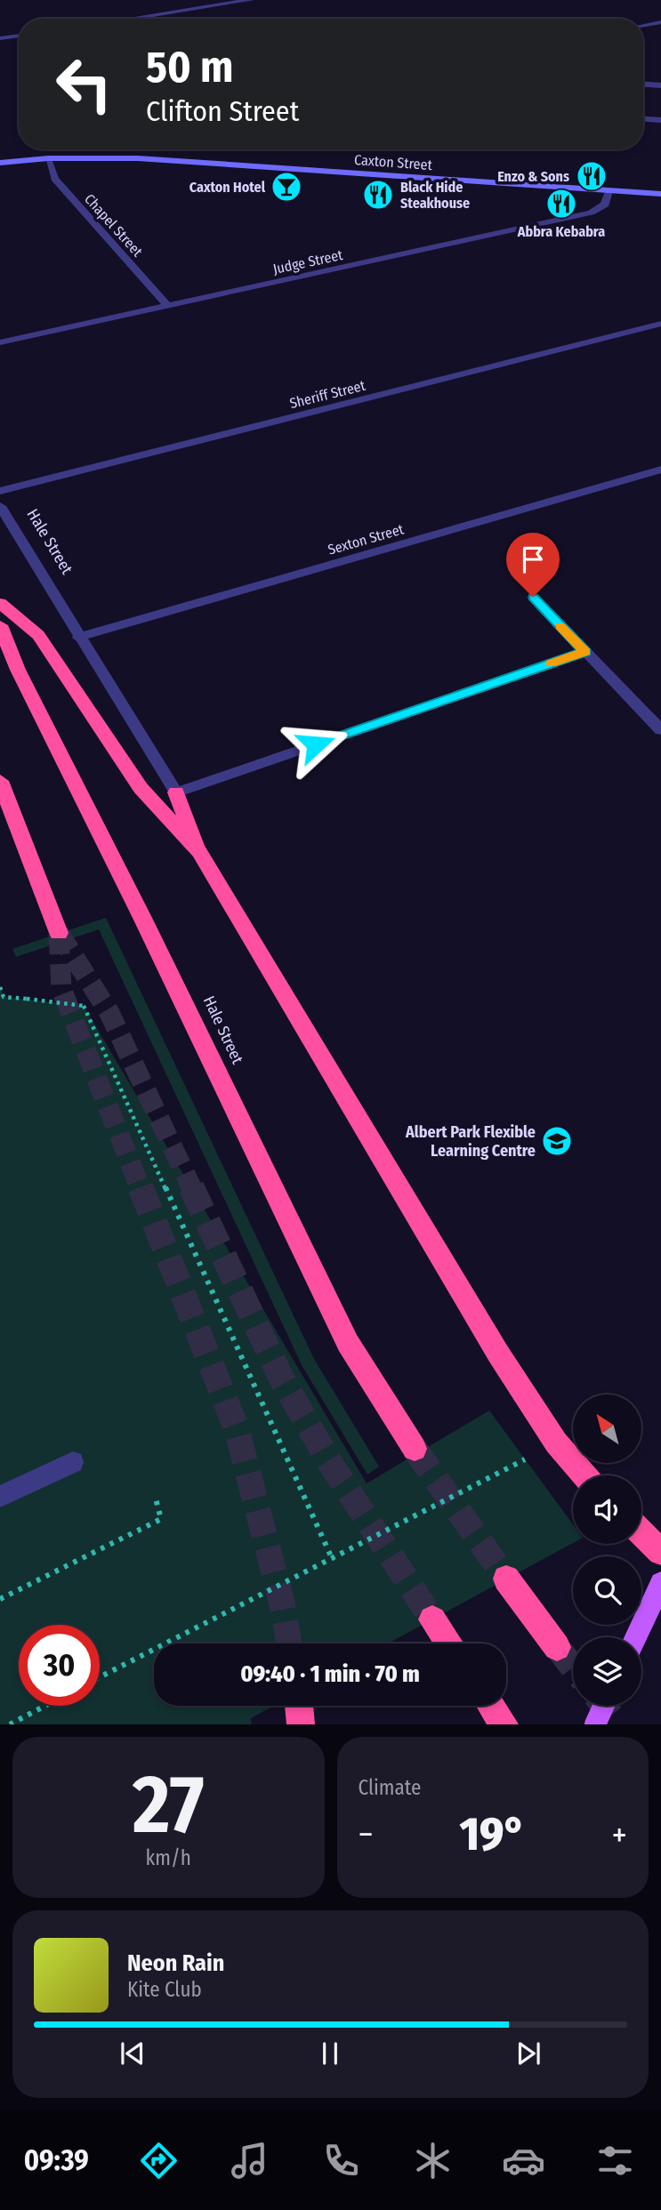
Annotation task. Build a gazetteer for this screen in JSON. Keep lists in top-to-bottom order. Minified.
{"streets":{"highway":["Hale Street"],"main road":["Caxton Street"],"street":["Chapel Street","Judge Street","Sheriff Street","Sexton Street"]},"crossings":[["Caxton Street","Chapel Street"],["Caxton Street","Judge Street"],["Chapel Street","Judge Street"],["Sexton Street","Hale Street"]],"places":{"restaurant":["Enzo & Sons","Black Hide Steakhouse","Abbra Kebabra"],"bar":["Caxton Hotel"],"school or university":["Albert Park Flexible Learning Centre"]},"north":"top left","page":{"turn":["50 m","Clifton Street"],"limit":"30","trip":"09:40 · 1 min · 70 m","tile":[["27","km/h"],"Climate"],"heat":["−","19°","+"],"song":["Neon Rain","Kite Club"],"tabs":"09:39"}}
